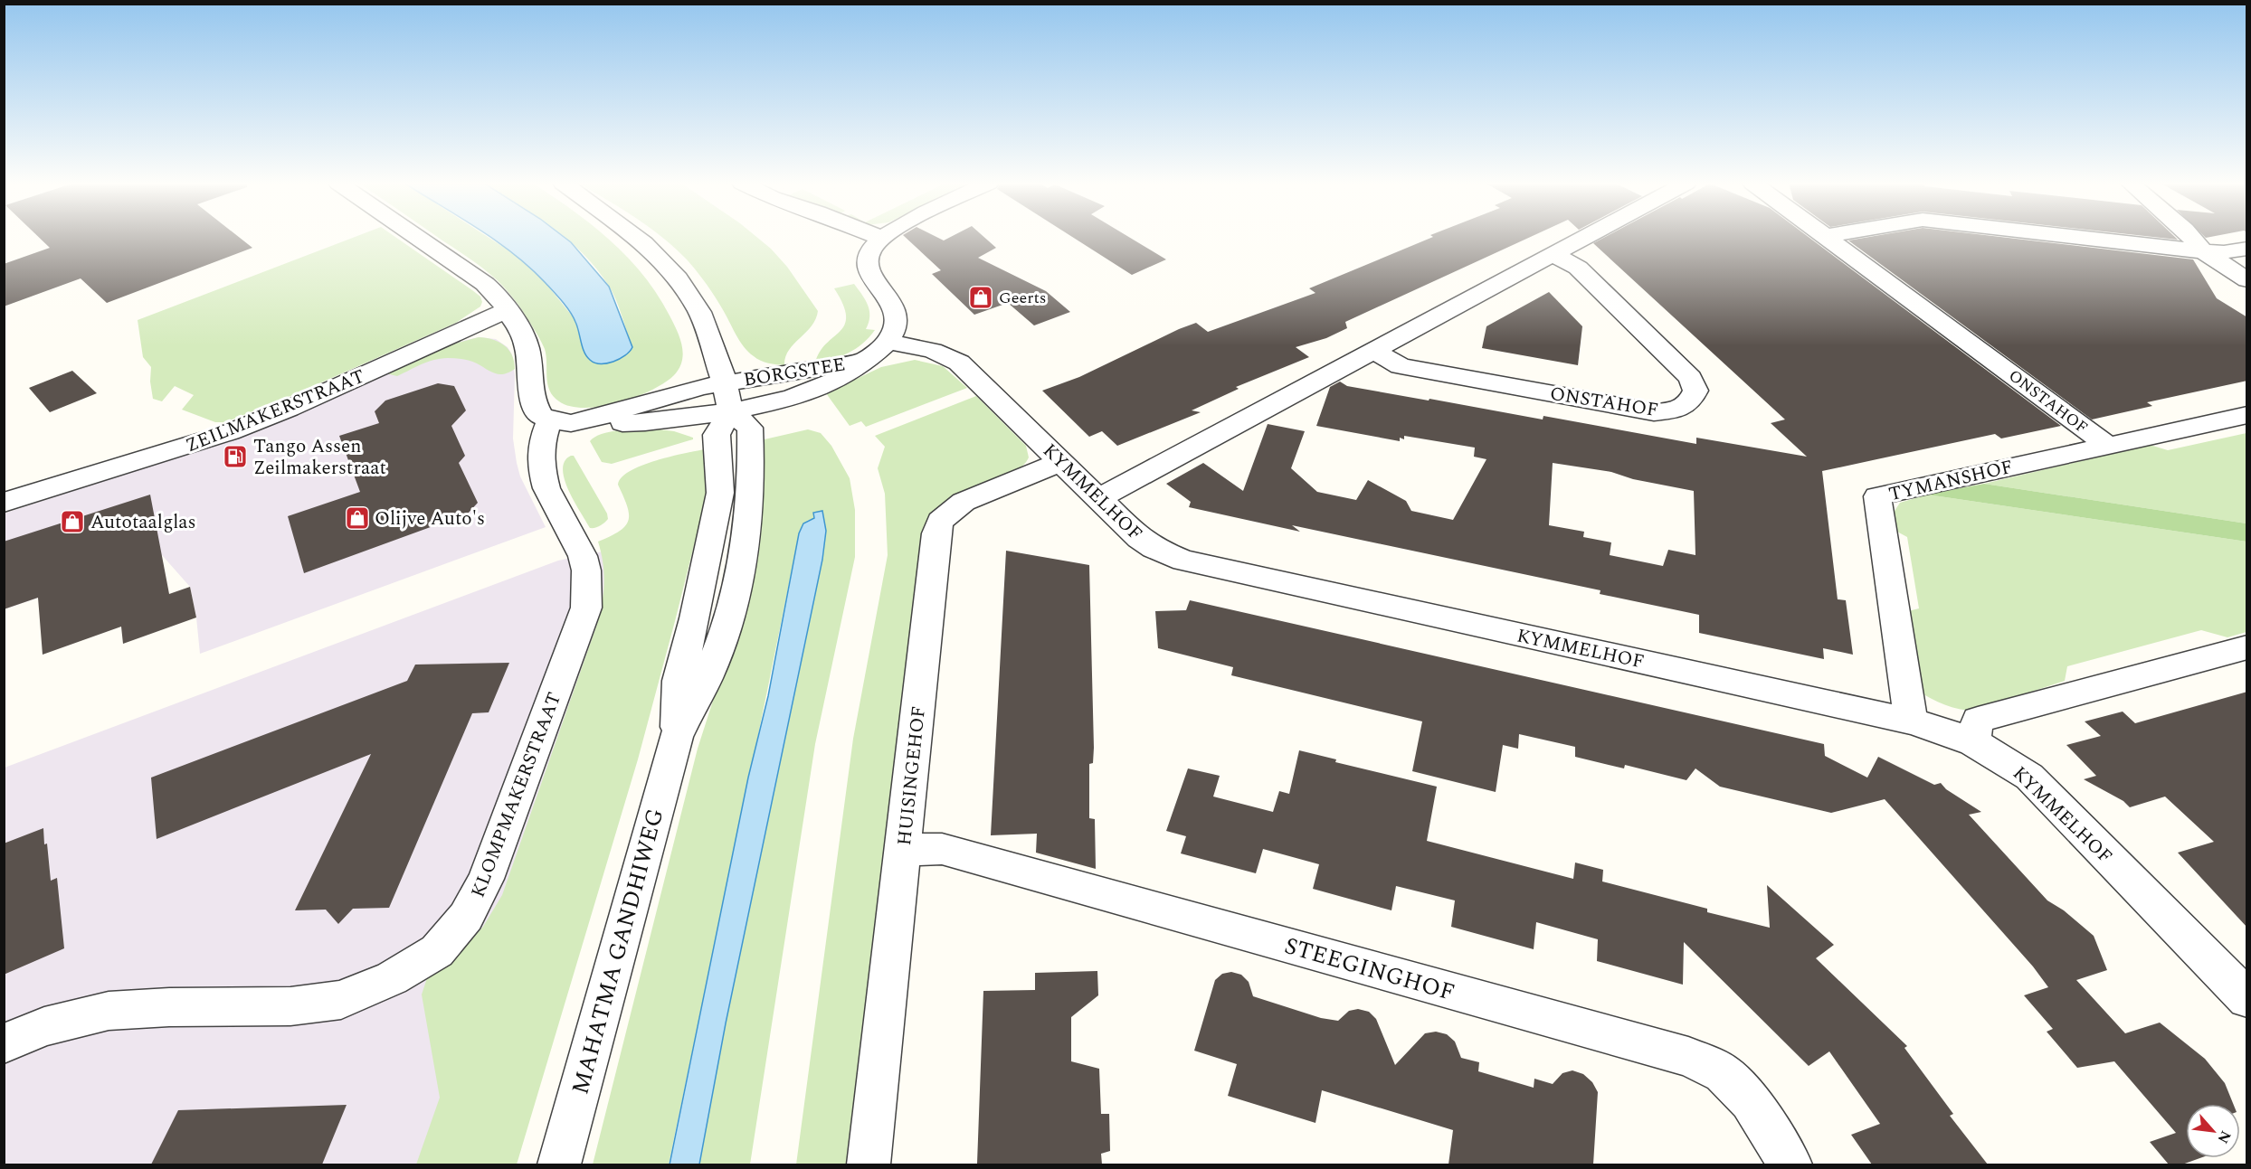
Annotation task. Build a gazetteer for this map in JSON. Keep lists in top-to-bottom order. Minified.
{"streets":{"street":["BORGSTEE","ONSTAHOF","ZEILMAKERSTRAAT","TYMANSHOF","KYMMELHOF","HUISINGEHOF","KLOMPMAKERSTRAAT","MAHATMA GANDHIWEG","STEEGINGHOF"]},"crossings":[["BORGSTEE","KYMMELHOF"],["BORGSTEE","MAHATMA GANDHIWEG"],["ONSTAHOF","TYMANSHOF"],["TYMANSHOF","KYMMELHOF"],["KYMMELHOF","HUISINGEHOF"],["HUISINGEHOF","STEEGINGHOF"]],"places":{"shop":["Geerts","Olijve Auto's","Autotaalglas"],"fuel station":["Tango Assen Zeilmakerstraat"]},"north":"bottom right"}
